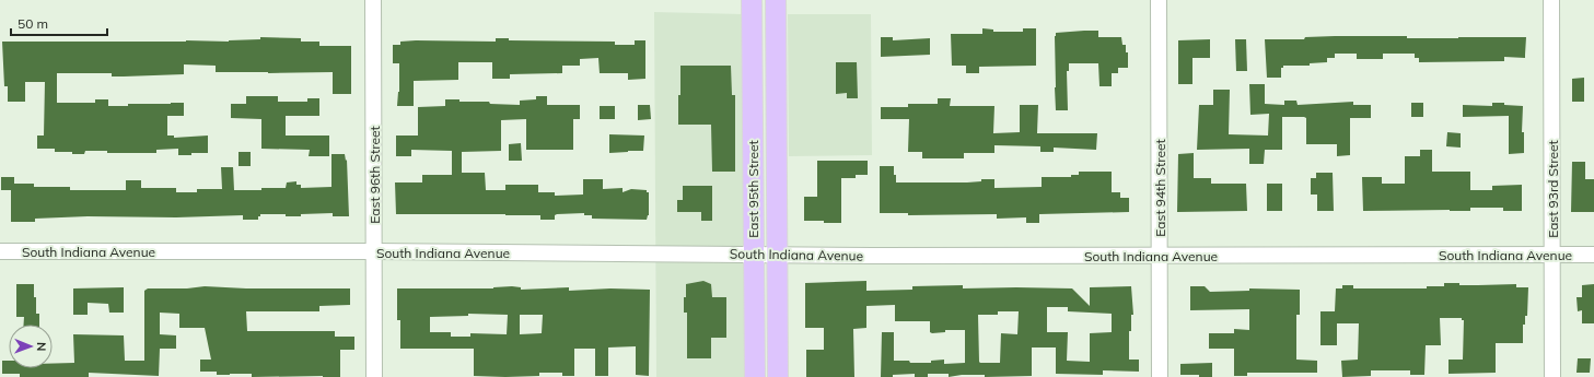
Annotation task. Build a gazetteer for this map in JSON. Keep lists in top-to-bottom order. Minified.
{"streets":{"main road":["East 95th Street"],"street":["East 96th Street","East 94th Street","East 93rd Street","South Indiana Avenue"]},"crossings":[["East 96th Street","South Indiana Avenue"],["East 94th Street","South Indiana Avenue"],["East 95th Street","South Indiana Avenue"],["East 93rd Street","South Indiana Avenue"]],"scale_bar":"50 m","north":"right"}
